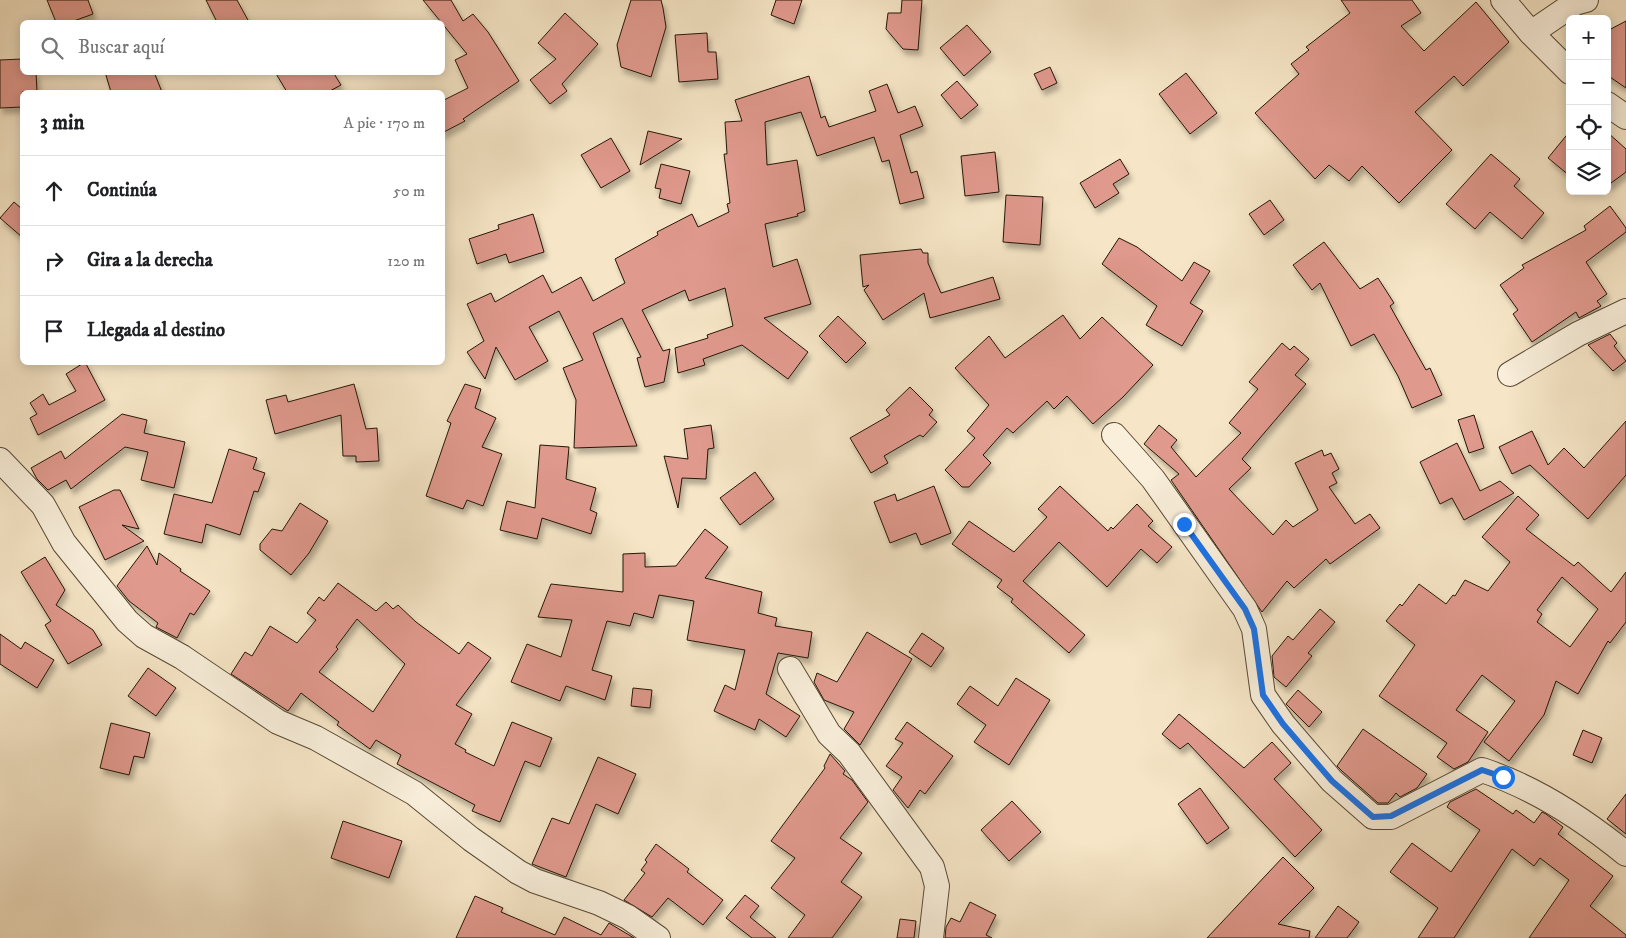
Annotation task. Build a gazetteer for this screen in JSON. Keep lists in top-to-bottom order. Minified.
{"page":{"map_buttons":["+","−"],"search":"Buscar aquí","heading":["3 min","A pie · 170 m"],"list":[["Continúa","50 m"],["Gira a la derecha","120 m"],"Llegada al destino"]}}
